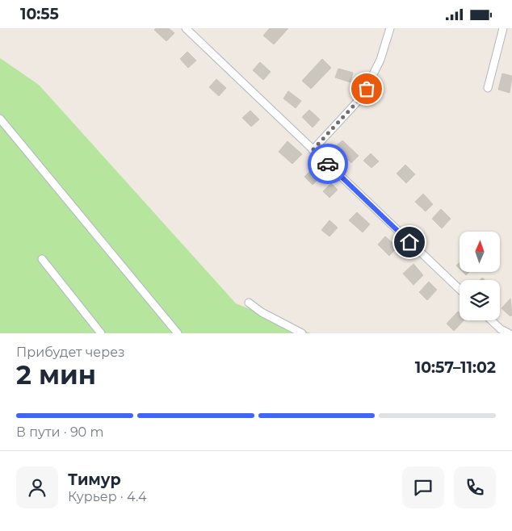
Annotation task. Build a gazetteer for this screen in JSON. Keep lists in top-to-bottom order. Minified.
{"north":"top","page":{"status":"10:55","heading":["2 мин","Прибудет через","10:57–11:02"],"panel":["Тимур","Курьер · 4.4"],"bar":"В пути · 90 m"}}
